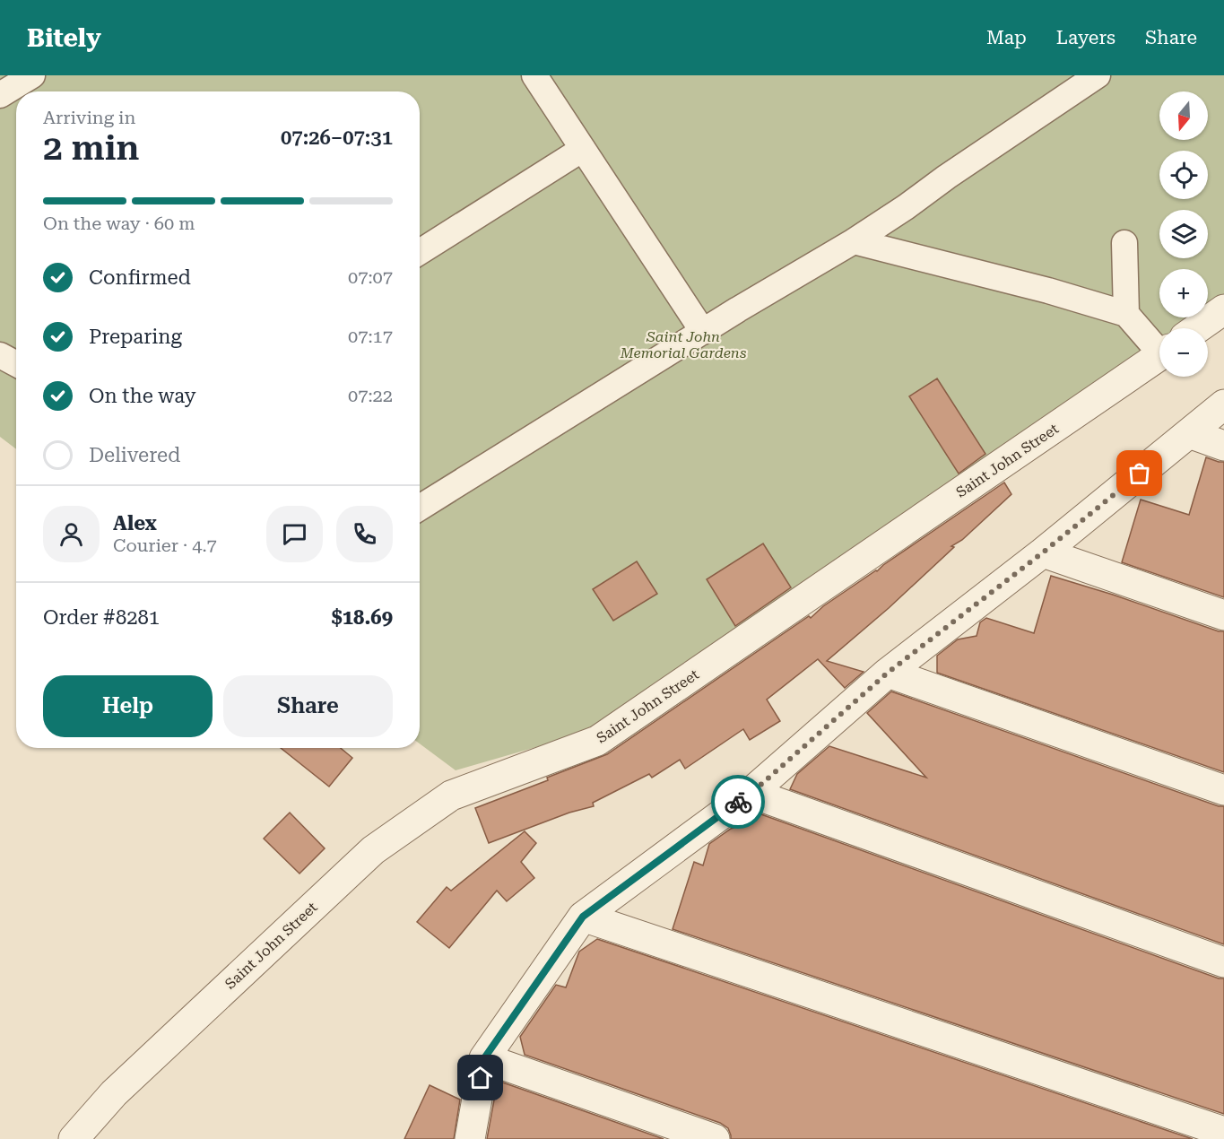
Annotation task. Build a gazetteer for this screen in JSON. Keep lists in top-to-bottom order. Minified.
{"streets":{"street":["Saint John Street"]},"parks":["Saint John Memorial Gardens"],"north":"bottom","page":{"header":"Bitely","nav":["Map","Layers","Share"],"map_buttons":["+","−"],"heading":["2 min","Arriving in","07:26–07:31"],"panel":["Alex","Courier · 4.7","Order #8281","$18.69"],"bar":"On the way · 60 m","list":[["Confirmed","07:07"],["Preparing","07:17"],["On the way","07:22"],"Delivered"],"buttons":["Help","Share"]}}
